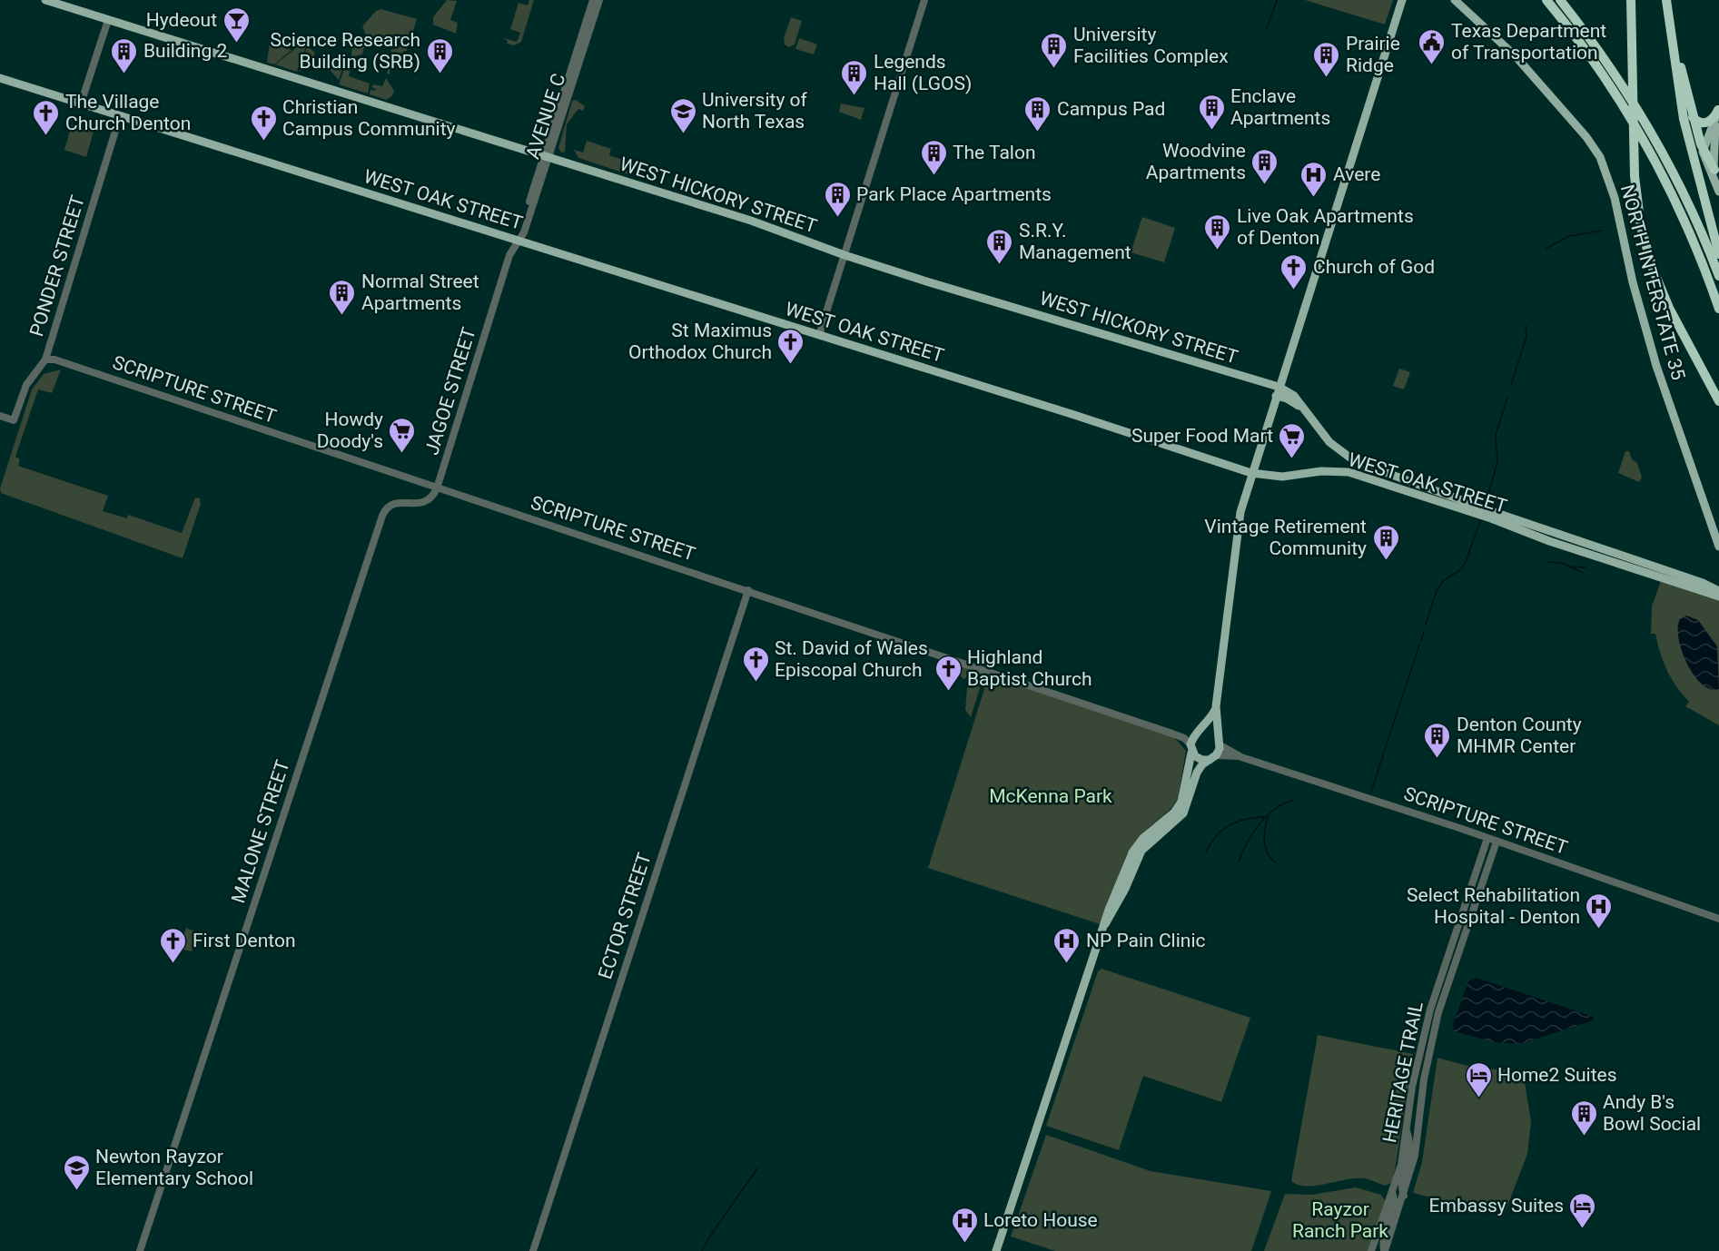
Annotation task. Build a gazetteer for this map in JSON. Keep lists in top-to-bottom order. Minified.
{"streets":{"main road":["WEST HICKORY STREET","WEST OAK STREET","NORTH INTERSTATE 35"],"street":["AVENUE C","PONDER STREET","SCRIPTURE STREET","JAGOE STREET","MALONE STREET","ECTOR STREET","HERITAGE TRAIL"]},"crossings":[["AVENUE C","WEST HICKORY STREET"],["AVENUE C","JAGOE STREET"],["WEST HICKORY STREET","WEST OAK STREET"],["WEST HICKORY STREET","JAGOE STREET"],["WEST OAK STREET","PONDER STREET"],["WEST OAK STREET","JAGOE STREET"],["PONDER STREET","SCRIPTURE STREET"],["SCRIPTURE STREET","JAGOE STREET"],["SCRIPTURE STREET","MALONE STREET"],["SCRIPTURE STREET","ECTOR STREET"],["SCRIPTURE STREET","HERITAGE TRAIL"],["JAGOE STREET","MALONE STREET"]],"parks":["McKenna Park","Rayzor Ranch Park"],"places":{"bar":["Hydeout"],"public building":["Texas Department of Transportation"],"building":["University Facilities Complex","Building 2","Science Research Building (SRB)","Prairie Ridge","Legends Hall (LGOS)","Enclave Apartments","Campus Pad","The Talon","Woodvine Apartments","Park Place Apartments","Live Oak Apartments of Denton","S.R.Y. Management","Normal Street Apartments","Vintage Retirement Community","Denton County MHMR Center","Andy B's Bowl Social"],"school or university":["University of North Texas","Newton Rayzor Elementary School"],"church":["The Village Church Denton","Christian Campus Community","Church of God","St Maximus Orthodox Church","St. David of Wales Episcopal Church","Highland Baptist Church","First Denton"],"hospital":["Avere","Select Rehabilitation Hospital - Denton","NP Pain Clinic","Loreto House"],"supermarket":["Howdy Doody's","Super Food Mart"],"hotel":["Home2 Suites","Embassy Suites"]}}
